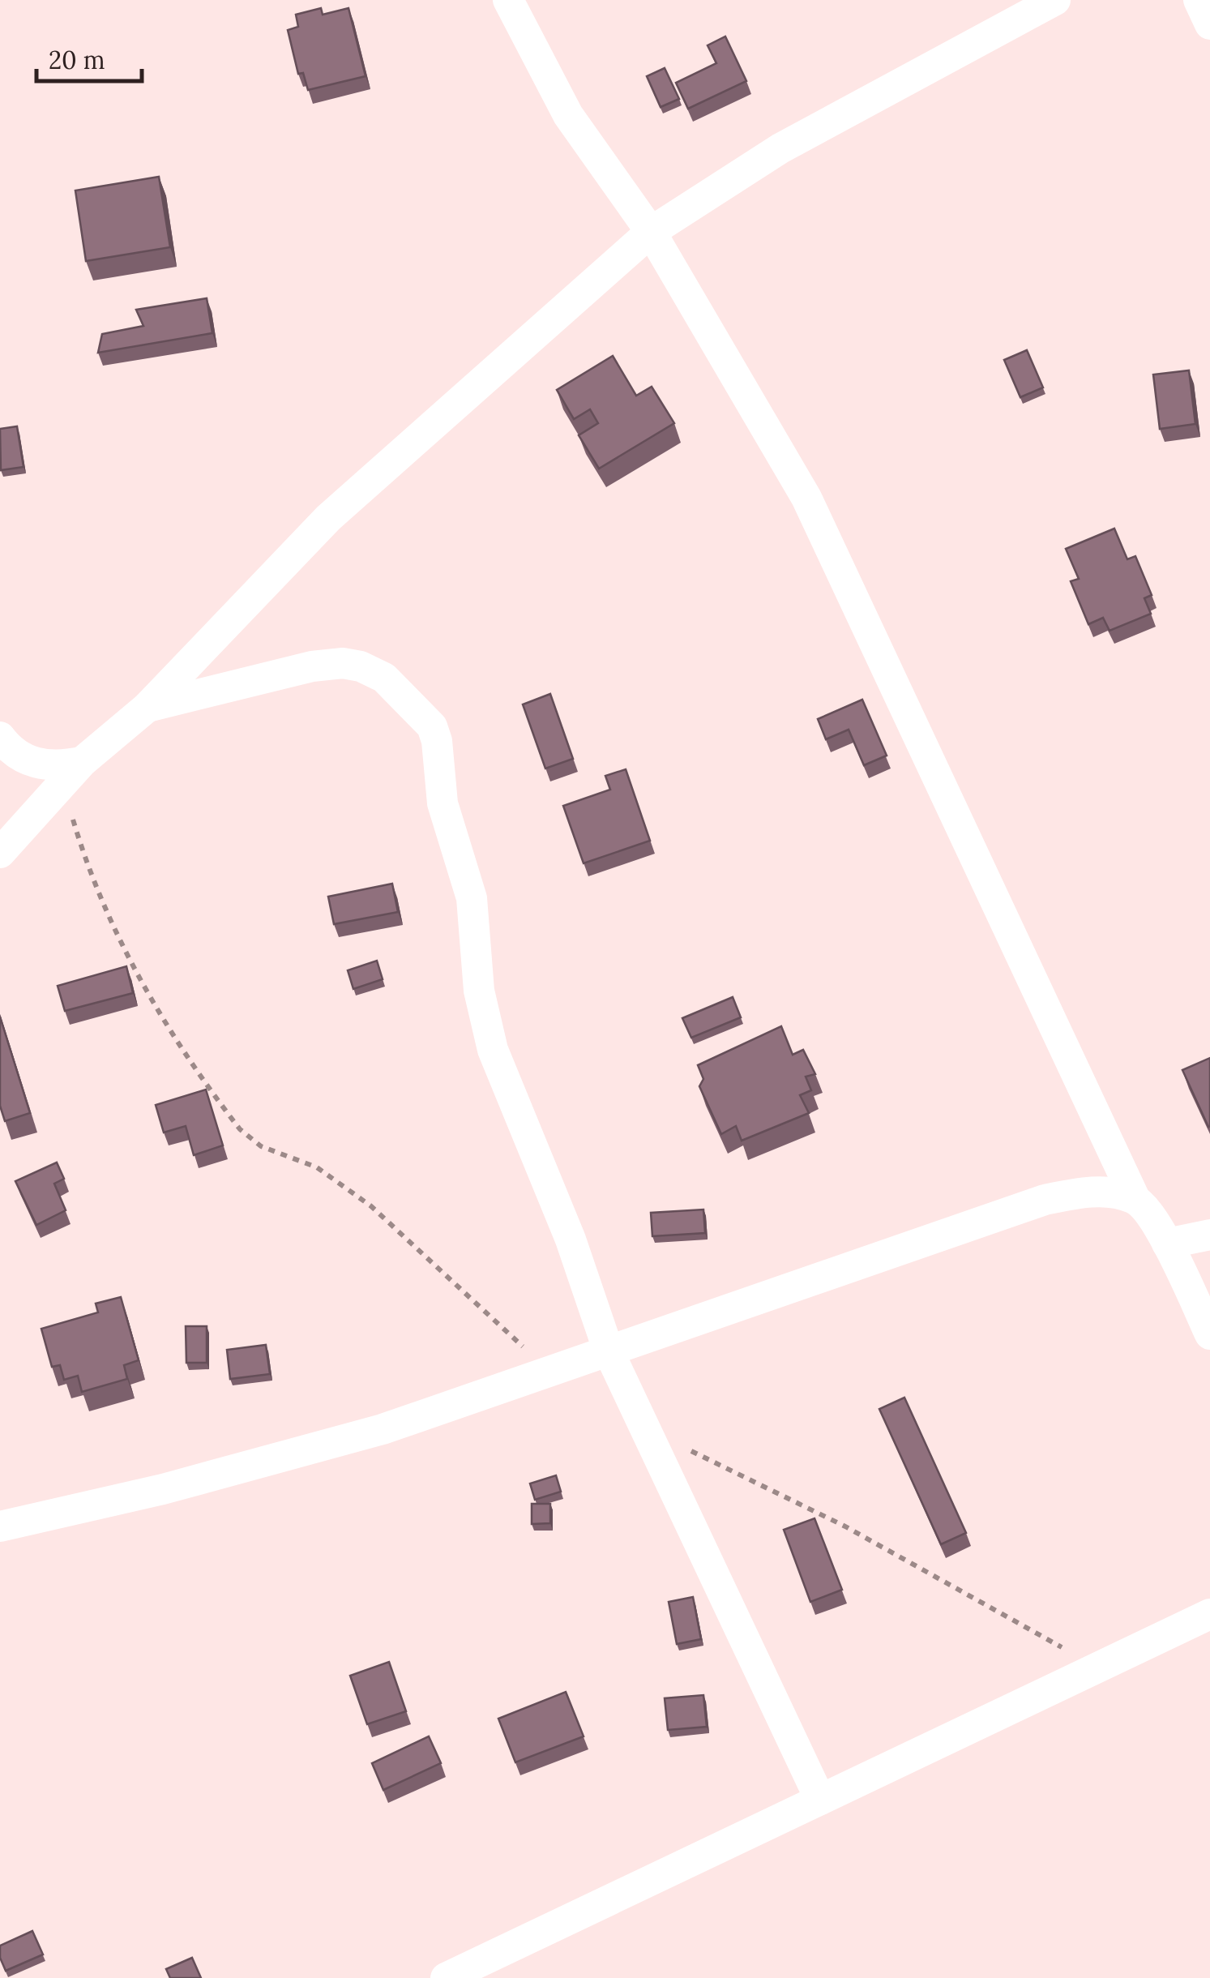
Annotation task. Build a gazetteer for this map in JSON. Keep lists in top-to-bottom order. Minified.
{"scale_bar":"20 m"}
